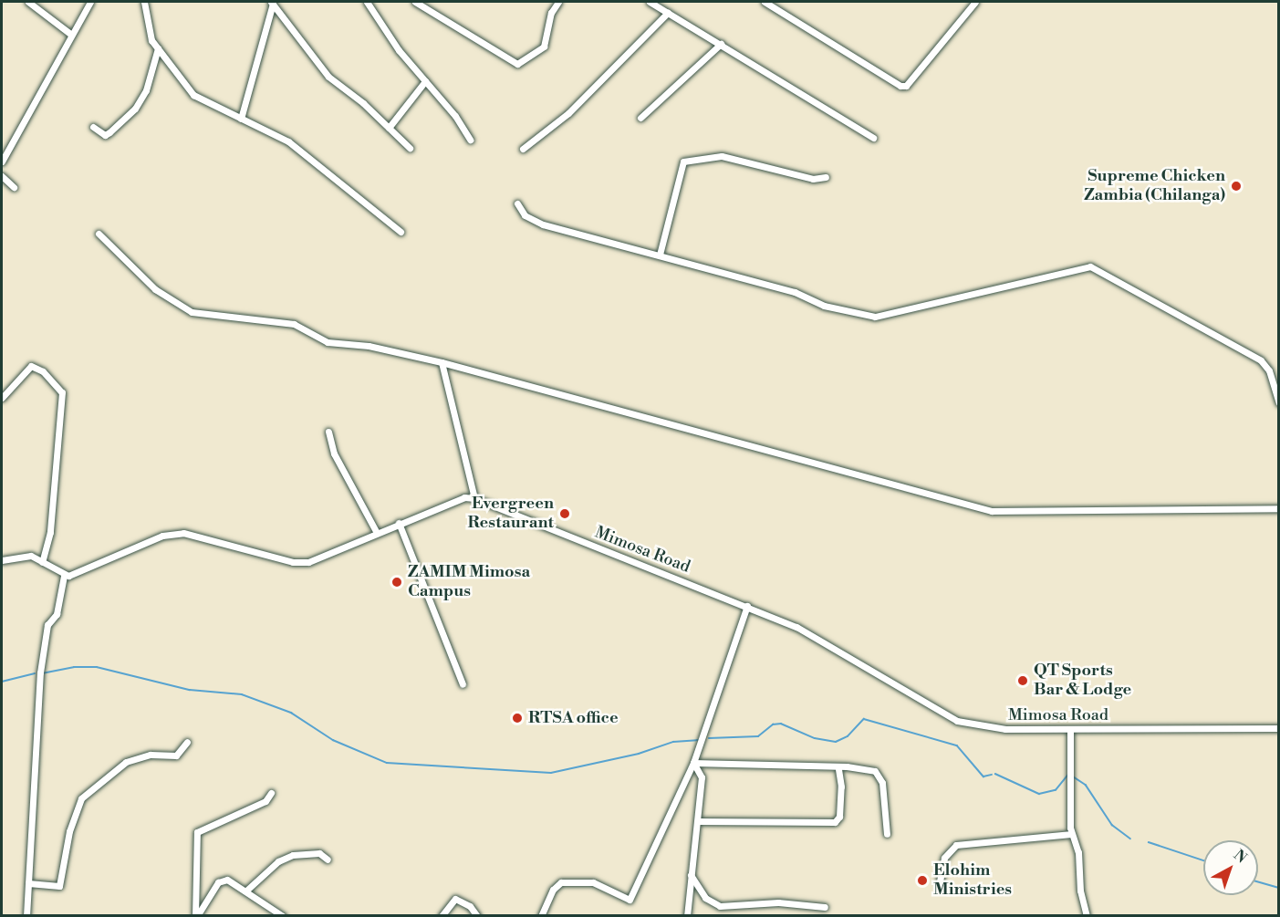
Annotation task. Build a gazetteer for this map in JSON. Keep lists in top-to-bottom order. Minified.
{"streets":{"street":["Mimosa Road"]},"places":["Supreme Chicken Zambia (Chilanga)","Evergreen Restaurant","ZAMIM Mimosa Campus","QT Sports Bar & Lodge","RTSA office","Elohim Ministries"],"north":"top right"}
